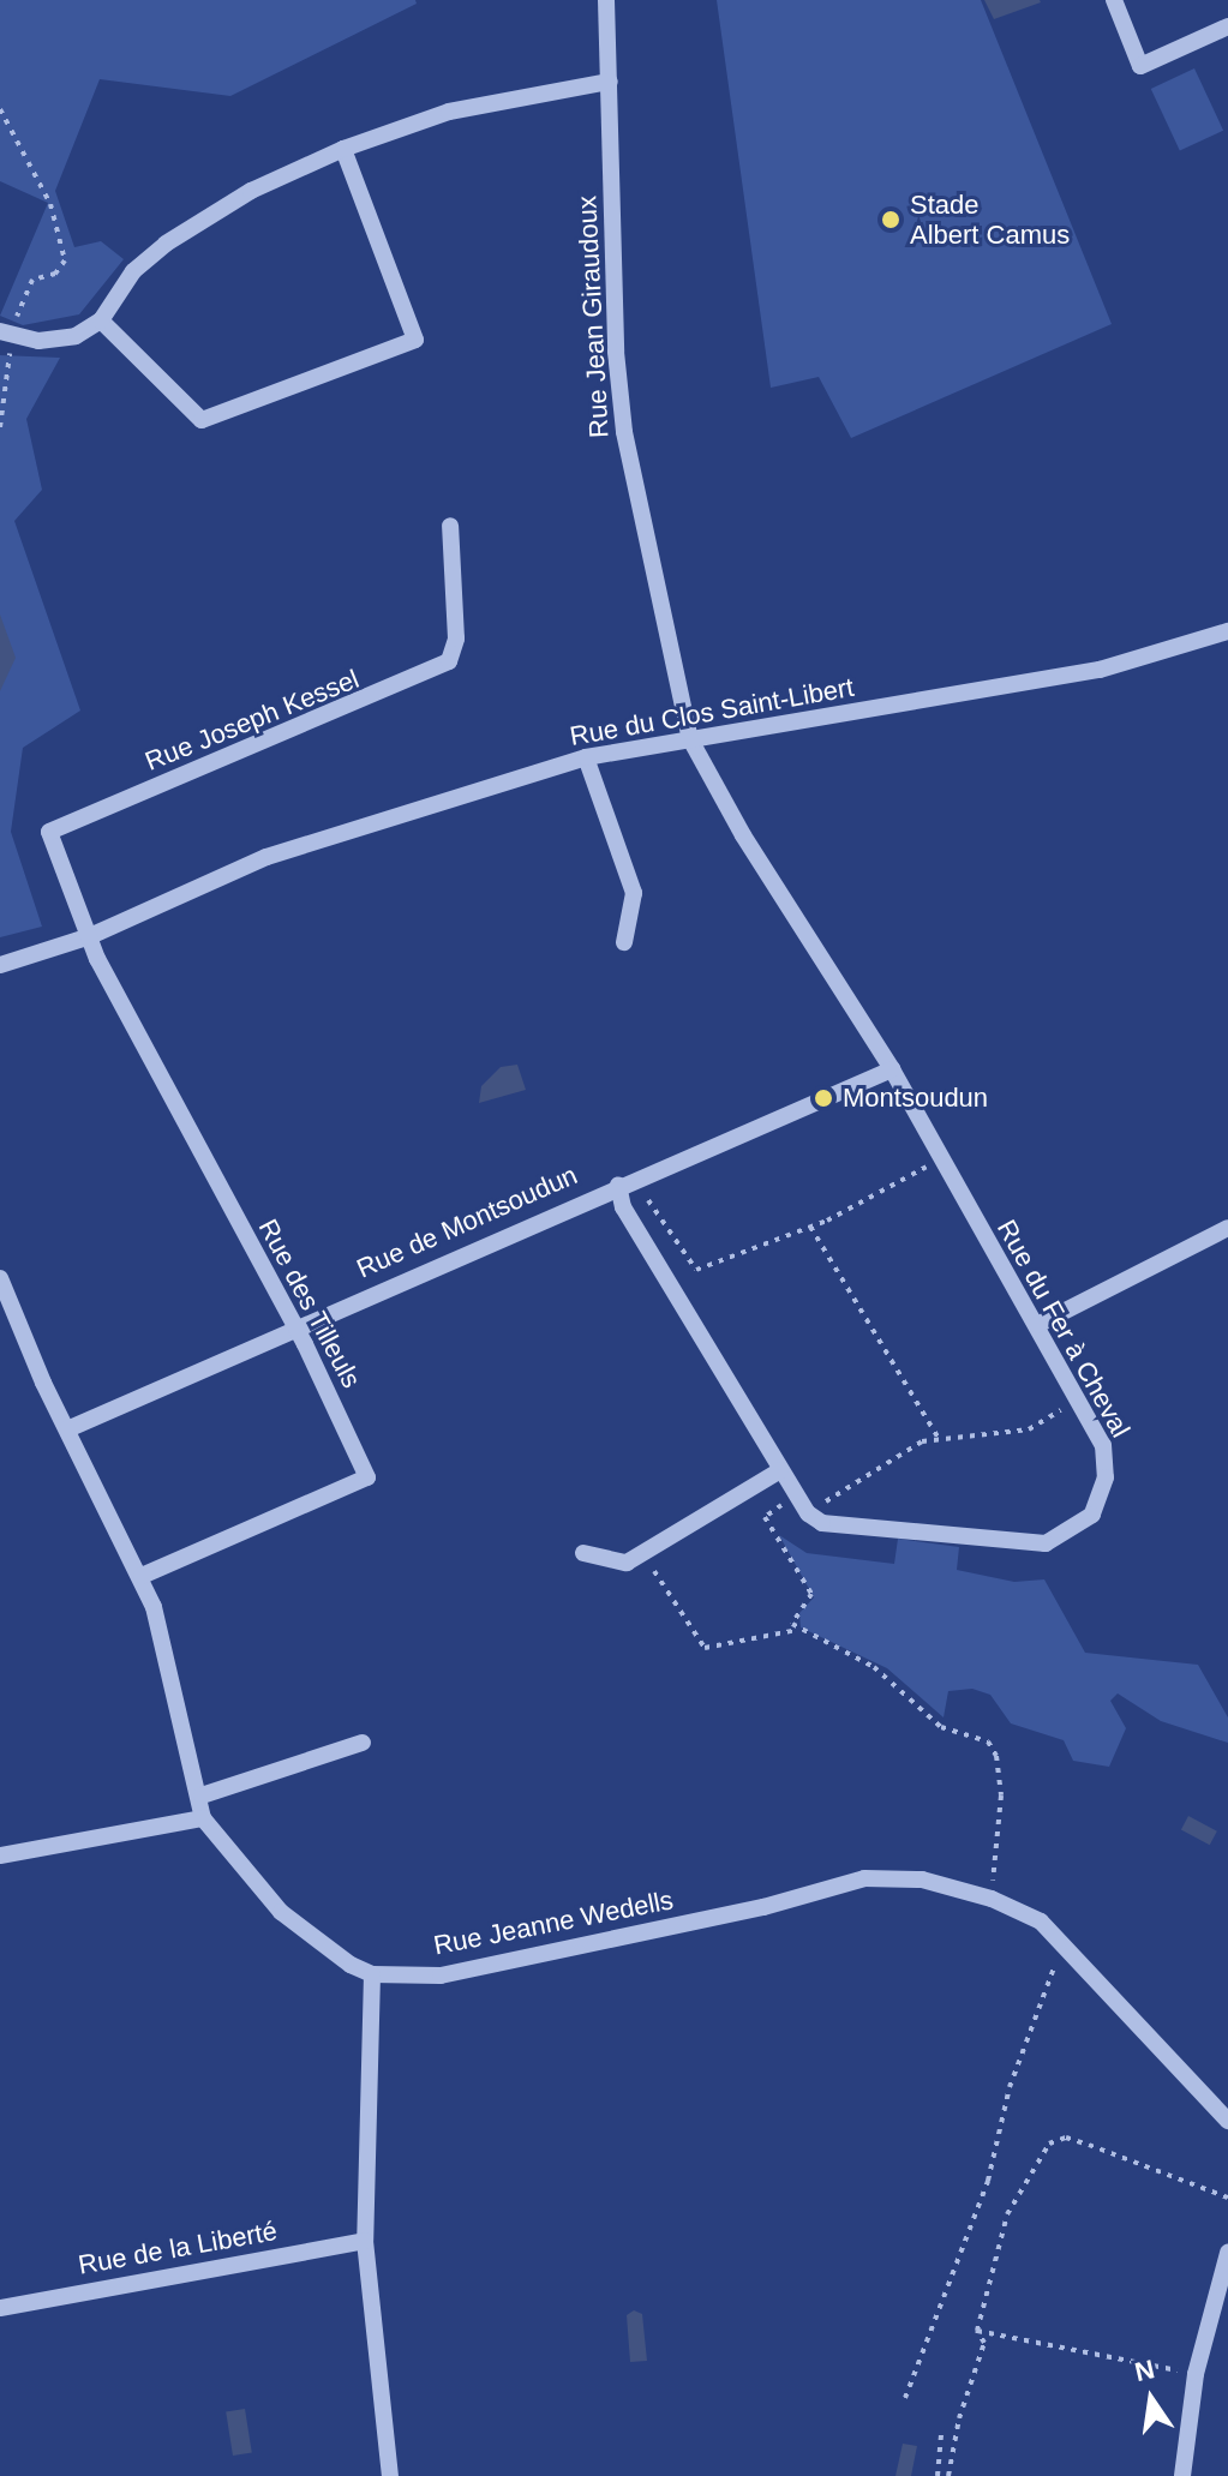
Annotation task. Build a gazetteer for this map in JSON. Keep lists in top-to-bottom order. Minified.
{"streets":{"street":["Rue Jean Giraudoux","Rue du Clos Saint-Libert","Rue Joseph Kessel","Rue de Montsoudun","Rue des Tilleuls","Rue du Fer à Cheval","Rue Jeanne Wedells","Rue de la Liberté"]},"crossings":[["Rue Jean Giraudoux","Rue du Clos Saint-Libert"],["Rue Jean Giraudoux","Rue du Fer à Cheval"],["Rue du Clos Saint-Libert","Rue Joseph Kessel"],["Rue du Clos Saint-Libert","Rue des Tilleuls"],["Rue du Clos Saint-Libert","Rue du Fer à Cheval"],["Rue Joseph Kessel","Rue des Tilleuls"],["Rue de Montsoudun","Rue des Tilleuls"],["Rue de Montsoudun","Rue du Fer à Cheval"]],"places":["Stade Albert Camus","Montsoudun"],"north":"top"}
